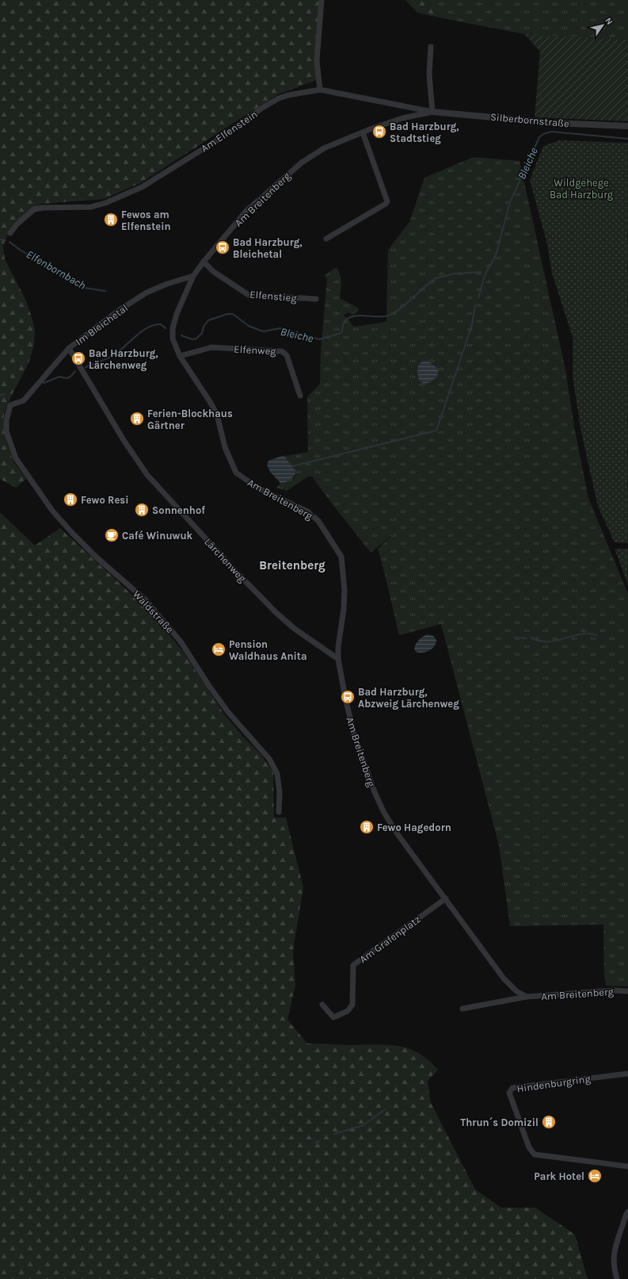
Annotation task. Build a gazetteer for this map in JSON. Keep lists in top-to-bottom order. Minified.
{"streets":{"street":["Silberbornstraße","Am Elfenstein","Am Breitenberg","Elfenstieg","Im Bleichetal","Elfenweg","Lärchenweg","Waldstraße","Am Grafenplatz","Hindenburgring"]},"crossings":[["Silberbornstraße","Am Elfenstein"],["Silberbornstraße","Am Breitenberg"],["Am Elfenstein","Am Breitenberg"],["Am Breitenberg","Elfenstieg"],["Am Breitenberg","Im Bleichetal"],["Am Breitenberg","Elfenweg"],["Am Breitenberg","Lärchenweg"],["Am Breitenberg","Am Grafenplatz"],["Im Bleichetal","Lärchenweg"],["Im Bleichetal","Waldstraße"]],"districts":["Breitenberg"],"water":["Bleiche","Elfenbornbach"],"parks":["Wildgehege Bad Harzburg"],"places":{"bus stop":["Bad Harzburg, Stadtstieg","Bad Harzburg, Bleichetal","Bad Harzburg, Lärchenweg","Bad Harzburg, Abzweig Lärchenweg"],"building":["Fewos am Elfenstein","Ferien-Blockhaus Gärtner","Fewo Resi","Sonnenhof","Fewo Hagedorn","Thrun´s Domizil"],"cafe":["Café Winuwuk"],"hotel":["Pension Waldhaus Anita","Park Hotel"]},"north":"top right"}
